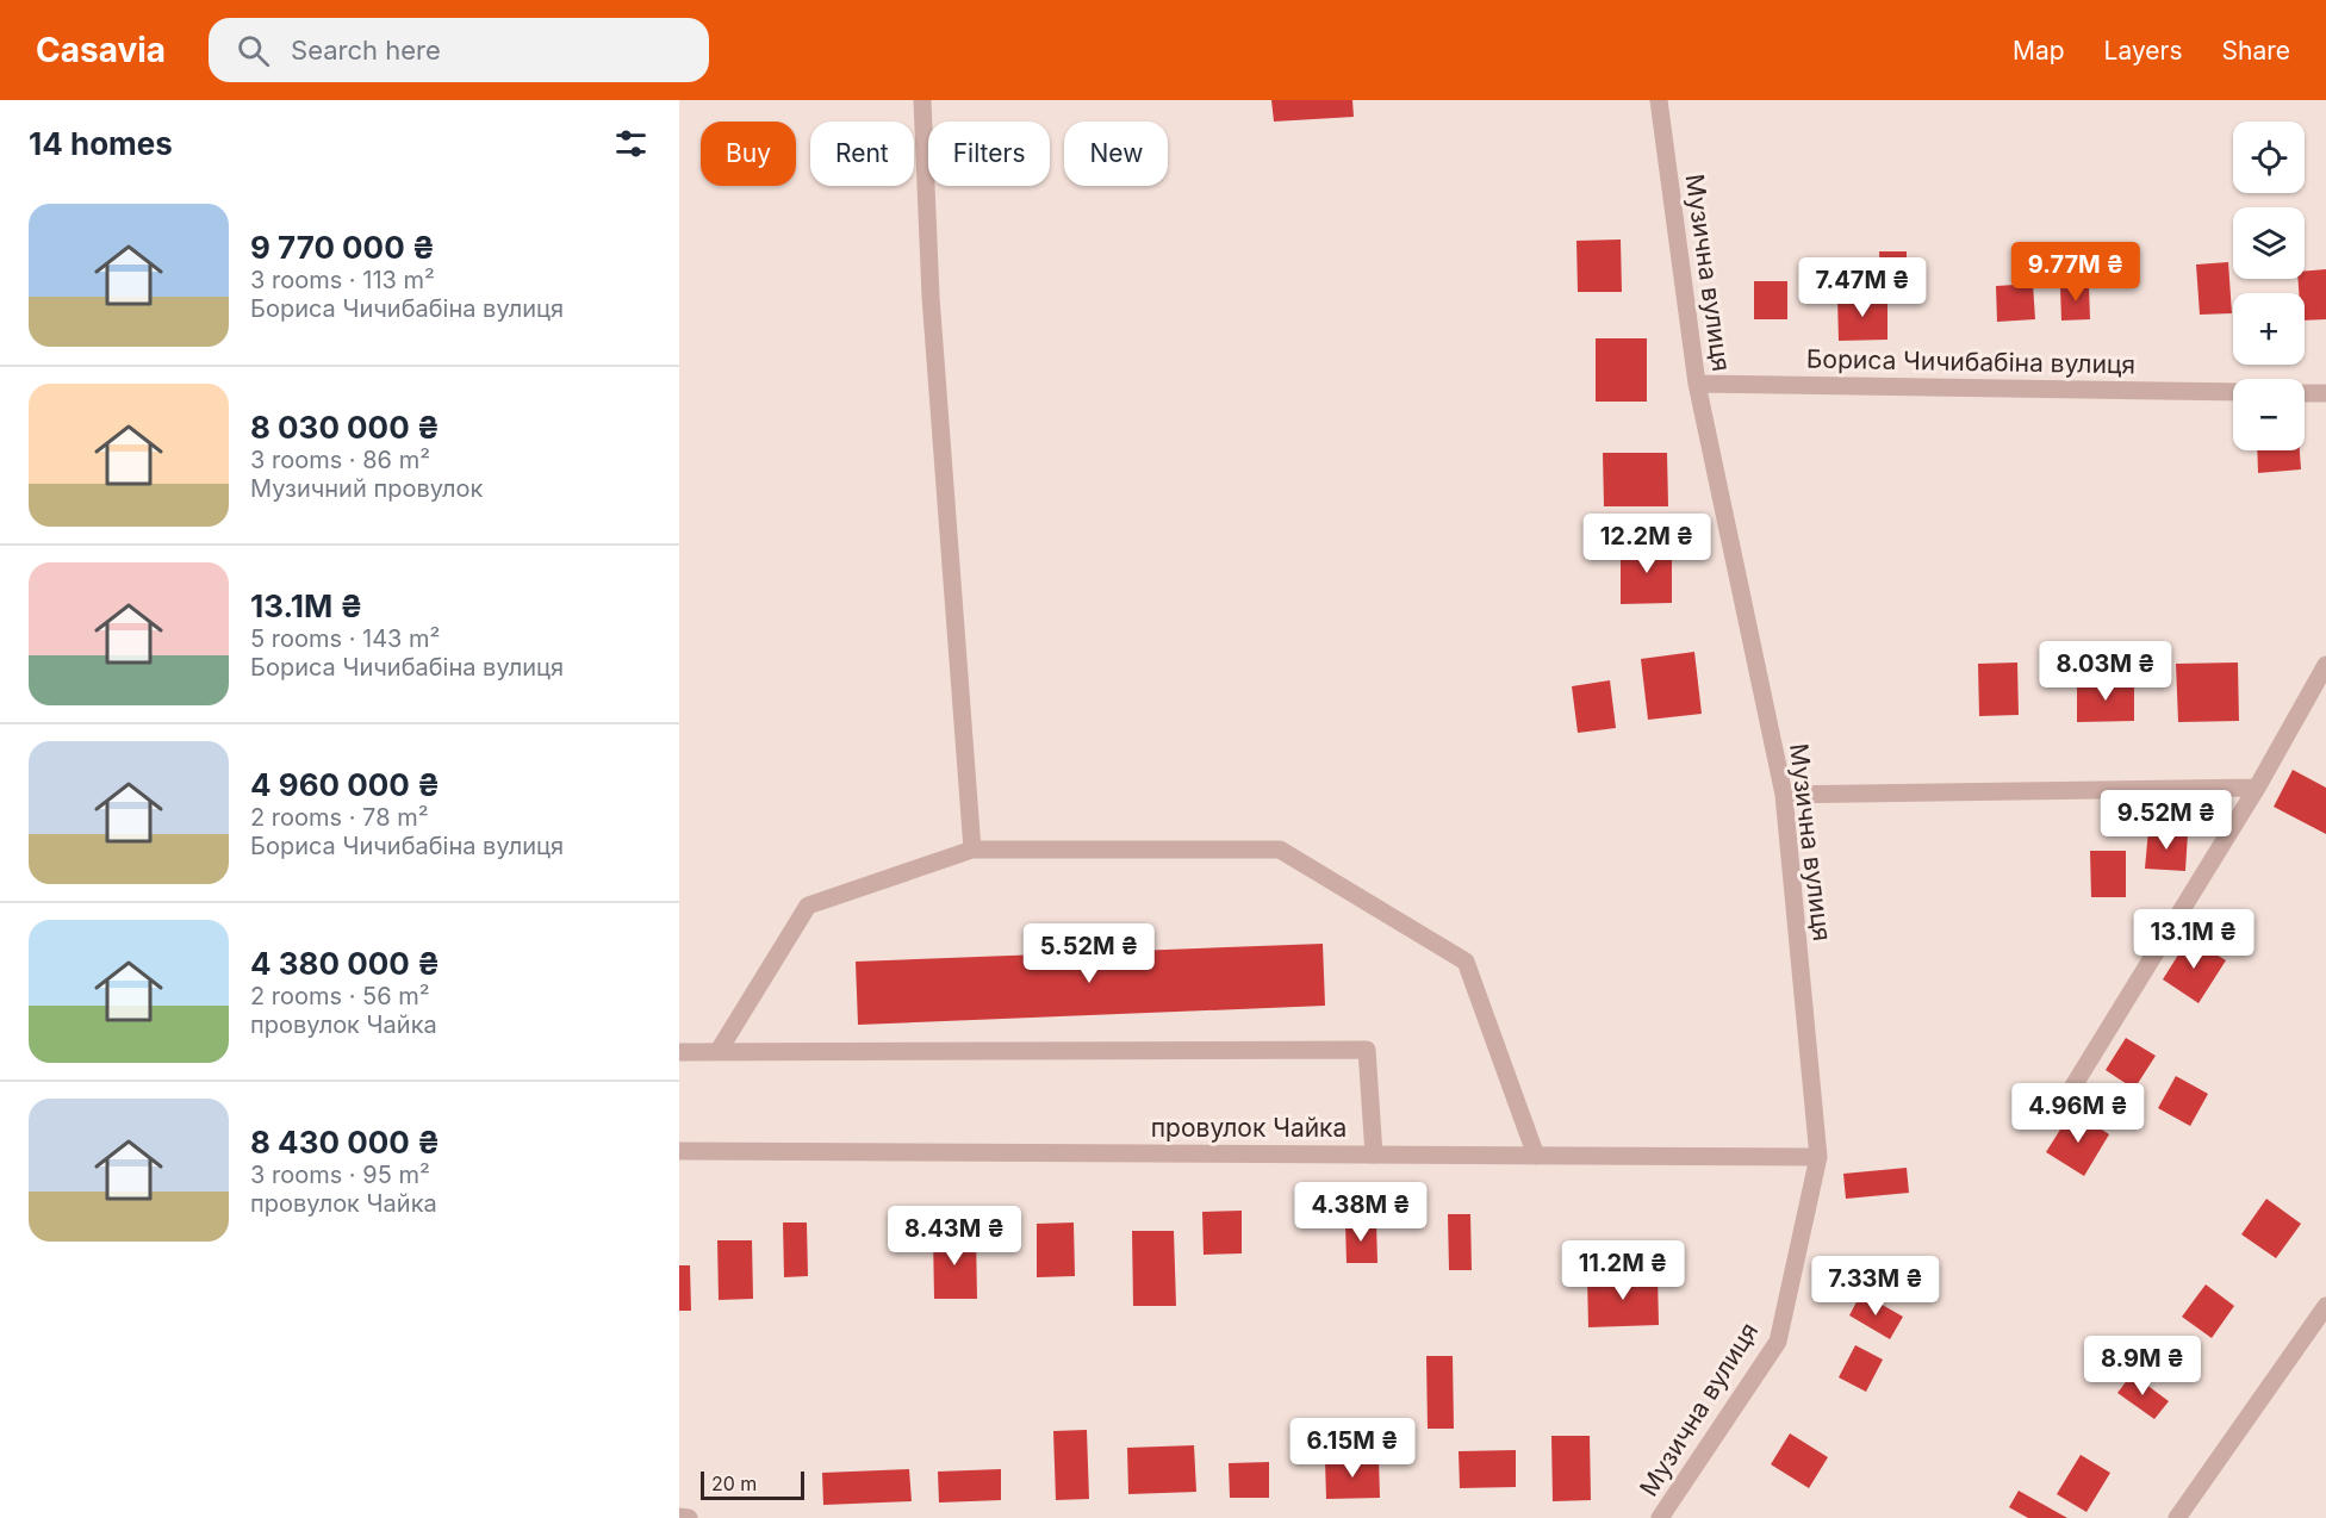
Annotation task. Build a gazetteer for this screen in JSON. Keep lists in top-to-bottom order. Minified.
{"streets":{"street":["Музична вулиця","Бориса Чичибабіна вулиця","провулок Чайка"]},"crossings":[["Музична вулиця","Бориса Чичибабіна вулиця"],["Музична вулиця","провулок Чайка"]],"scale_bar":"20 m","page":{"header":"Casavia","search":"Search here","nav":["Map","Layers","Share"],"heading":"14 homes","map_buttons":["+","−"],"chip":["Buy","Rent","Filters","New"],"list":[{"name":"9 770 000 ₴","note":"3 rooms · 113 m² · Бориса Чичибабіна вулиця"},{"name":"8 030 000 ₴","note":"3 rooms · 86 m² · Музичний провулок"},{"name":"13.1M ₴","note":"5 rooms · 143 m² · Бориса Чичибабіна вулиця"},{"name":"4 960 000 ₴","note":"2 rooms · 78 m² · Бориса Чичибабіна вулиця"},{"name":"4 380 000 ₴","note":"2 rooms · 56 m² · провулок Чайка"},{"name":"8 430 000 ₴","note":"3 rooms · 95 m² · провулок Чайка"}],"price":["9.77M ₴","7.47M ₴","12.2M ₴","8.03M ₴","9.52M ₴","13.1M ₴","5.52M ₴","4.96M ₴","4.38M ₴","8.43M ₴","11.2M ₴","7.33M ₴","8.9M ₴","6.15M ₴"],"scale":"20 m"}}
